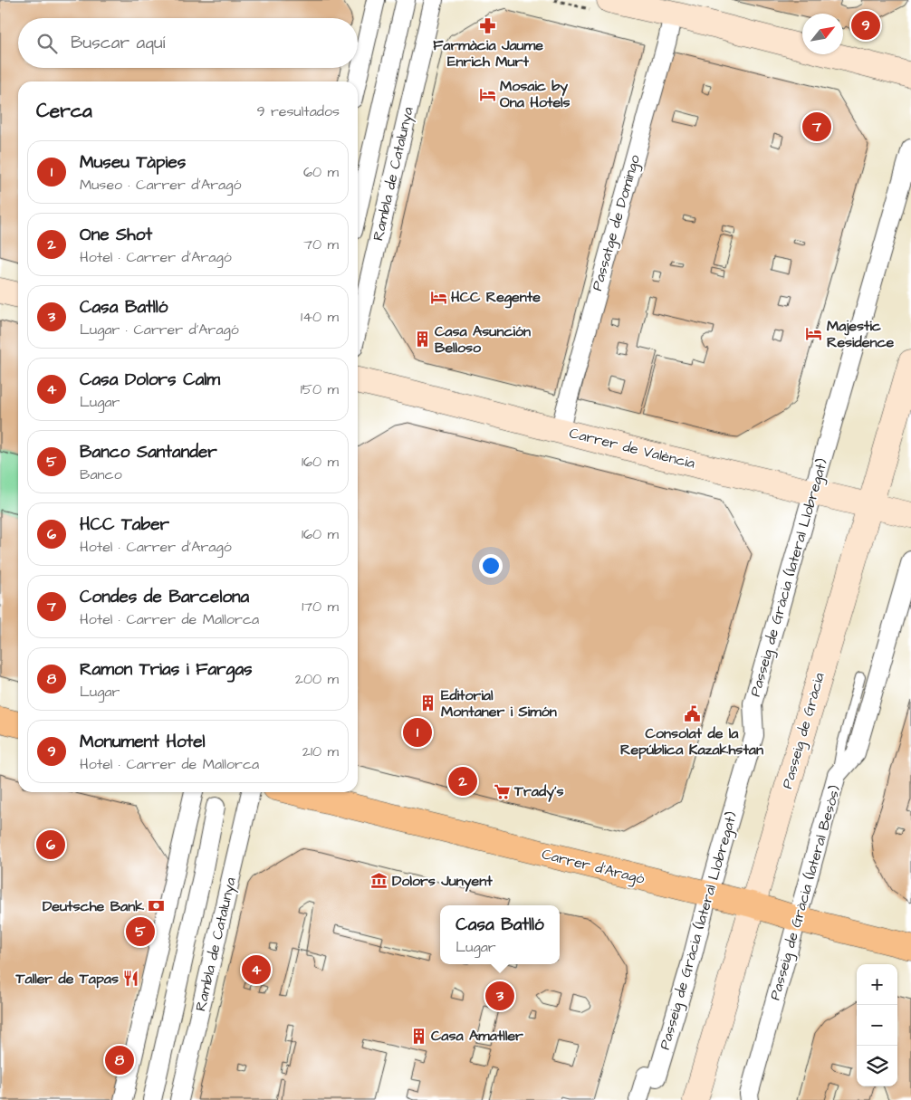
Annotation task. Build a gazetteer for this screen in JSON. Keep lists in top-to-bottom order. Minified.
{"streets":{"main road":["Carrer d'Aragó"],"street":["Rambla de Catalunya","Passatge de Domingo","Carrer de València","Passeig de Gràcia (lateral Llobregat)","Passeig de Gràcia","Passeig de Gràcia (lateral Besòs)"]},"crossings":[["Passatge de Domingo","Carrer de València"],["Carrer de València","Passeig de Gràcia (lateral Llobregat)"],["Carrer de València","Passeig de Gràcia"],["Passeig de Gràcia (lateral Llobregat)","Carrer d'Aragó"],["Passeig de Gràcia","Carrer d'Aragó"],["Carrer d'Aragó","Passeig de Gràcia (lateral Besòs)"]],"places":{"pharmacy":["Farmàcia Jaume Enrich Murt"],"hotel":["Mosaic by Ona Hotels","HCC Regente","Majestic Residence"],"building":["Casa Asunción Belloso","Editorial Montaner i Simón","Casa Amatller"],"public building":["Consolat de la República Kazakhstan"],"supermarket":["Trady's"],"museum":["Dolors Junyent"],"bank":["Deutsche Bank"],"restaurant":["Taller de Tapas"]},"north":"top right","page":{"pins":["9","7","1","2","6","5","4","3","8"],"search":"Buscar aquí","heading":["Cerca","9 resultados"],"list":[{"mark":"1","name":"Museu Tàpies","note":"Museo · Carrer d'Aragó","value":"60 m"},{"mark":"2","name":"One Shot","note":"Hotel · Carrer d'Aragó","value":"70 m"},{"mark":"3","name":"Casa Batlló","note":"Lugar · Carrer d'Aragó","value":"140 m"},{"mark":"4","name":"Casa Dolors Calm","note":"Lugar","value":"150 m"},{"mark":"5","name":"Banco Santander","note":"Banco","value":"160 m"},{"mark":"6","name":"HCC Taber","note":"Hotel · Carrer d'Aragó","value":"160 m"},{"mark":"7","name":"Condes de Barcelona","note":"Hotel · Carrer de Mallorca","value":"170 m"},{"mark":"8","name":"Ramon Trias i Fargas","note":"Lugar","value":"200 m"},{"mark":"9","name":"Monument Hotel","note":"Hotel · Carrer de Mallorca","value":"210 m"}],"popup":["Casa Batlló","Lugar"],"map_buttons":["+","−"]}}
